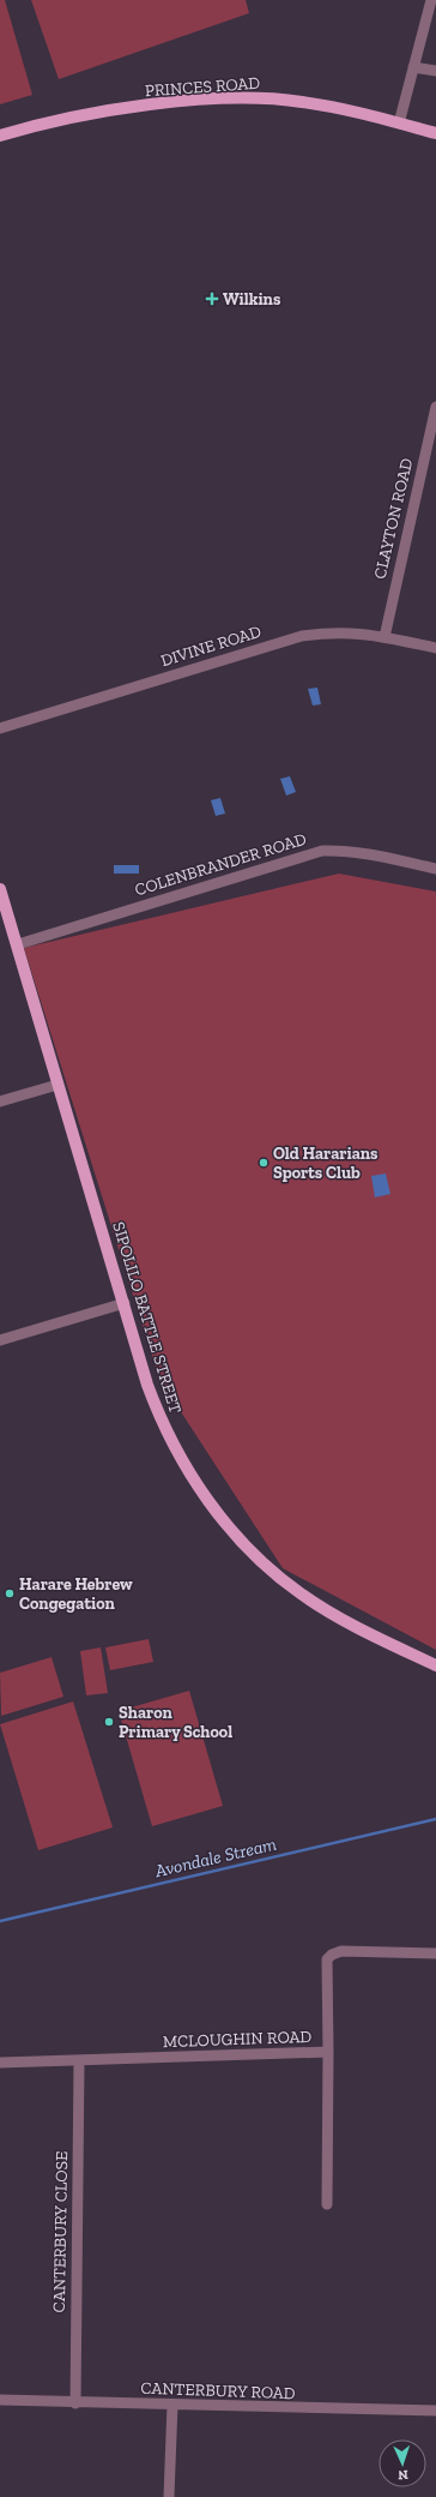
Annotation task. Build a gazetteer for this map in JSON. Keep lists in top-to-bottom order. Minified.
{"streets":{"main road":["PRINCES ROAD","SIPOLILO BATTLE STREET"],"street":["CLAYTON ROAD","DIVINE ROAD","COLENBRANDER ROAD","MCLOUGHIN ROAD","CANTERBURY CLOSE","CANTERBURY ROAD"]},"crossings":[["CLAYTON ROAD","DIVINE ROAD"],["COLENBRANDER ROAD","SIPOLILO BATTLE STREET"],["MCLOUGHIN ROAD","CANTERBURY CLOSE"],["CANTERBURY CLOSE","CANTERBURY ROAD"]],"water":["Avondale Stream"],"places":{"health":["Wilkins"],"other":["Old Hararians Sports Club","Harare Hebrew Congegation","Sharon Primary School"]},"north":"bottom"}
